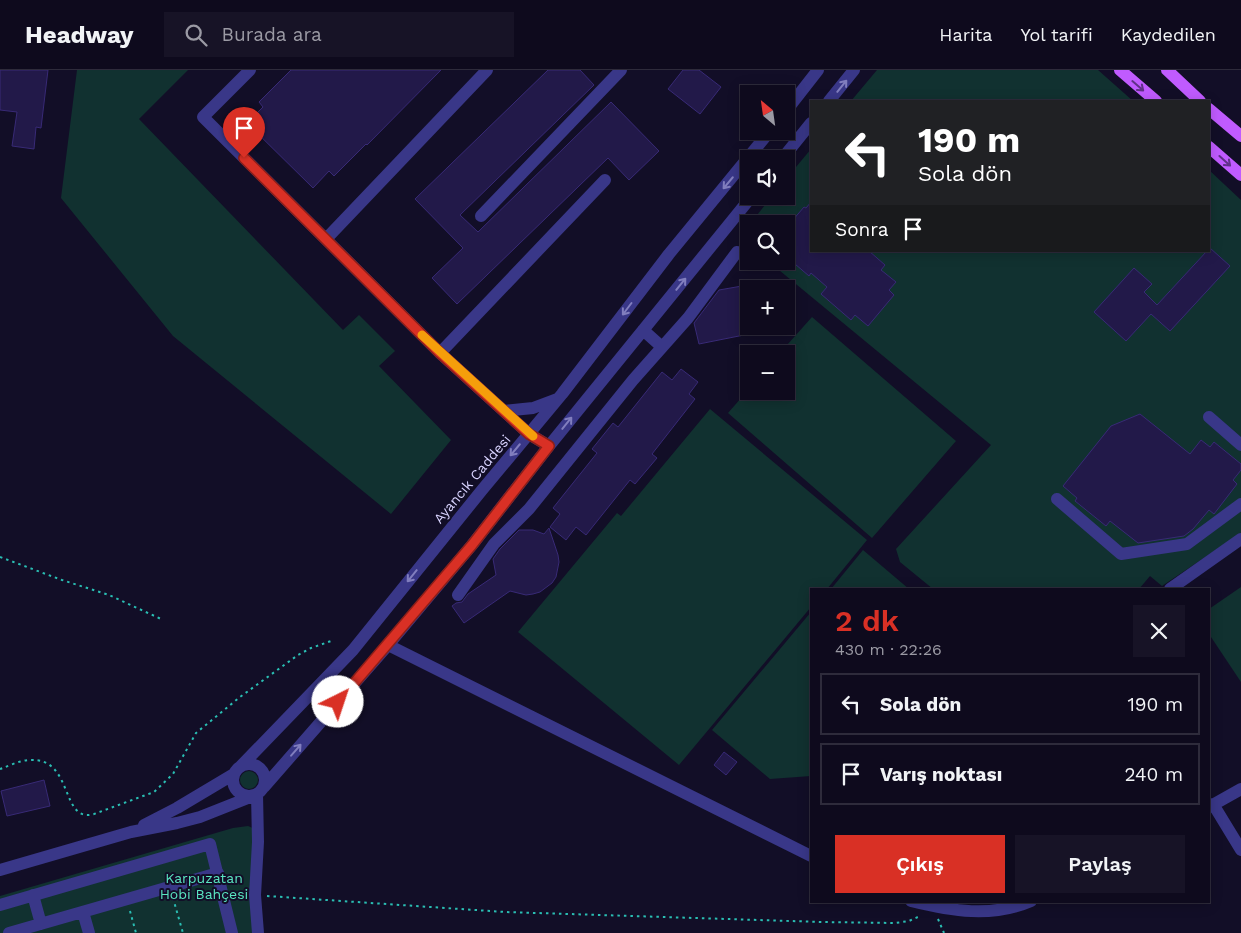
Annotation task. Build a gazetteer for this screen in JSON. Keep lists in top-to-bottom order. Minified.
{"streets":{"street":["Ayancık Caddesi"]},"parks":["Karpuzatan Hobi Bahçesi"],"north":"top left","page":{"header":"Headway","search":"Burada ara","nav":["Harita","Yol tarifi","Kaydedilen"],"map_buttons":["+","−"],"turn":["190 m","Sola dön"],"then":"Sonra","heading":["2 dk","430 m · 22:26"],"list":[{"name":"Sola dön","value":"190 m"},{"name":"Varış noktası","value":"240 m"}],"buttons":["Çıkış","Paylaş"]}}
